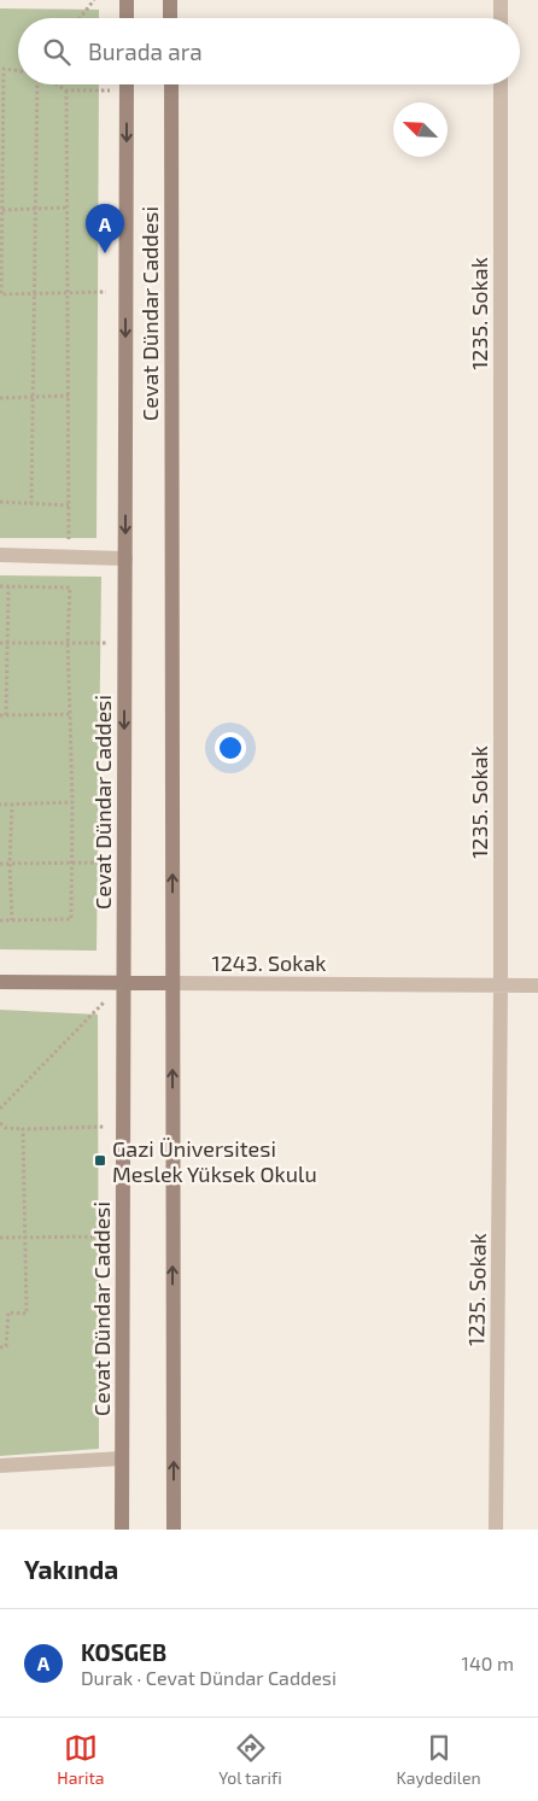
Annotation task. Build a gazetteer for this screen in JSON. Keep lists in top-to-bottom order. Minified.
{"streets":{"street":["Cevat Dündar Caddesi","1235. Sokak","1243. Sokak"]},"crossings":[["Cevat Dündar Caddesi","1243. Sokak"],["1235. Sokak","1243. Sokak"]],"places":{"transit":["Gazi Üniversitesi Meslek Yüksek Okulu"]},"north":"top left","page":{"search":"Burada ara","pins":"A","heading":"Yakında","list":[{"mark":"A","name":"KOSGEB","note":"Durak · Cevat Dündar Caddesi","value":"140 m"}],"nav":["Harita","Yol tarifi","Kaydedilen"]}}
